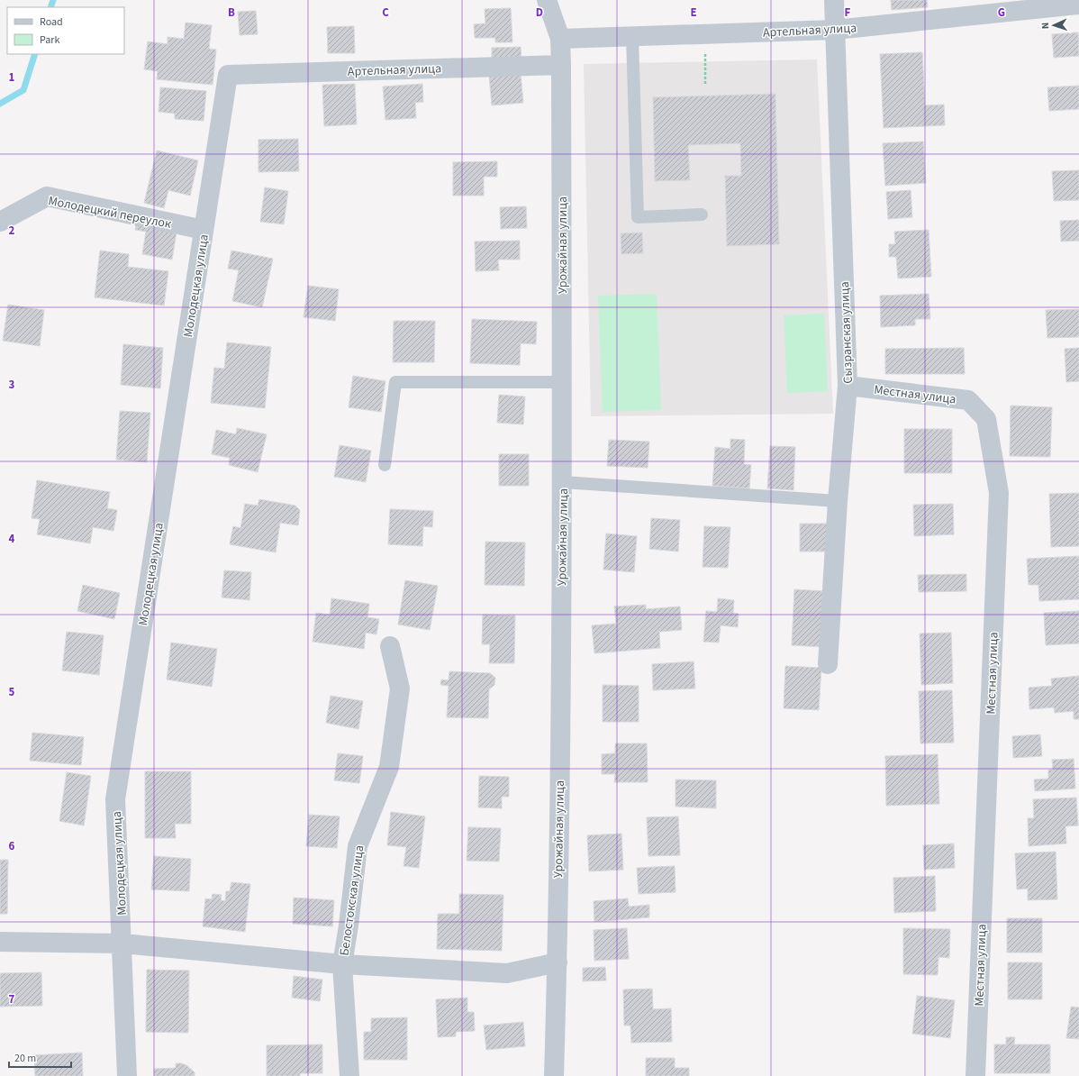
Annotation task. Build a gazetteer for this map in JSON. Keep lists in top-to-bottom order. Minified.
{"streets":{"street":["Артельная улица","Молодецкий переулок","Урожайная улица","Молодецкая улица","Сызранская улица","Местная улица","Белостокская улица"]},"crossings":[["Артельная улица","Урожайная улица"],["Артельная улица","Молодецкая улица"],["Артельная улица","Сызранская улица"],["Молодецкий переулок","Молодецкая улица"],["Сызранская улица","Местная улица"]],"legend":["Road","Park"],"scale_bar":"20 m","north":"left","grid":{"columns":["B","C","D","E","F","G"],"rows":["1","2","3","4","5","6","7"]}}
